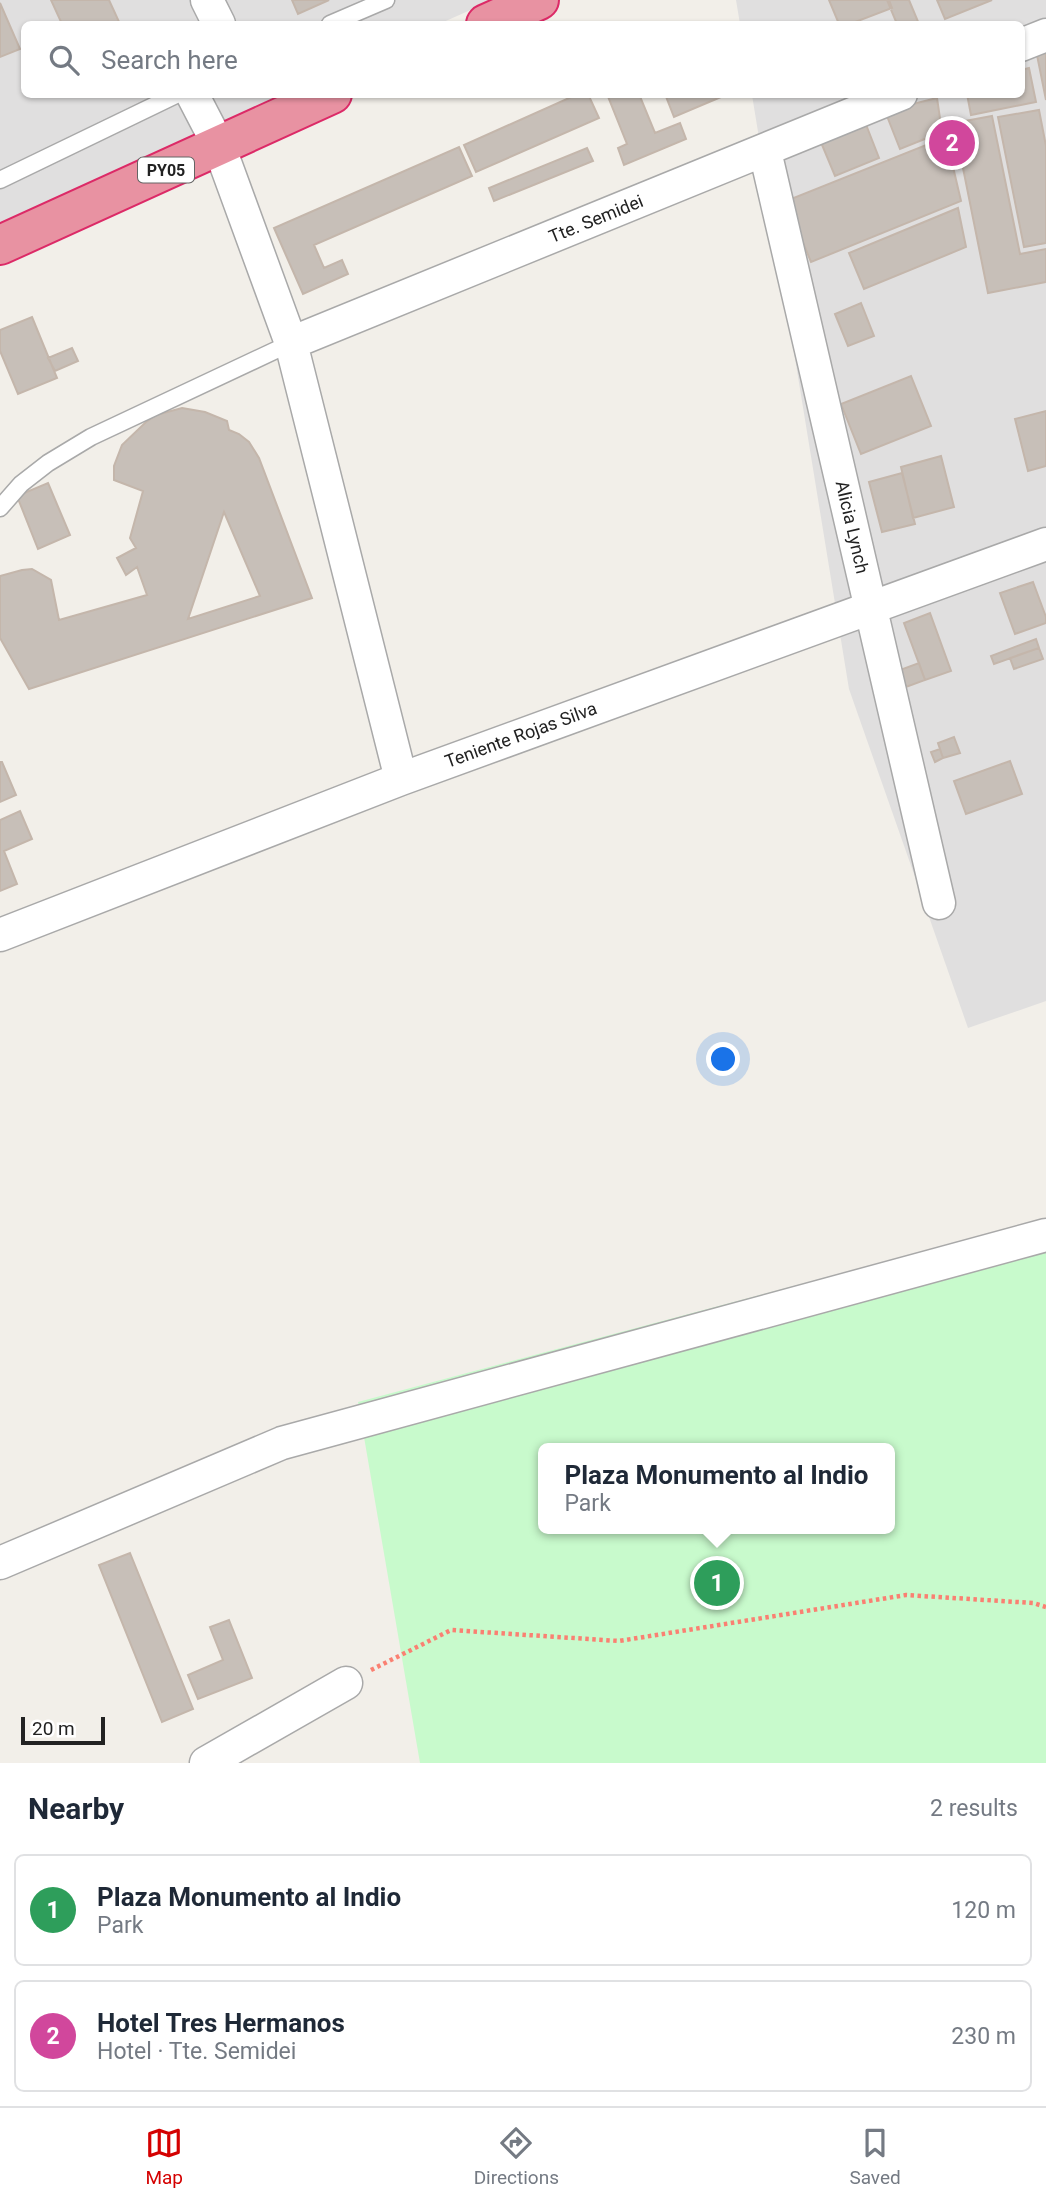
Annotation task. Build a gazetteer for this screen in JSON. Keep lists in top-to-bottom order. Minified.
{"streets":{"highway":["PY05"],"street":["Tte. Semidei","Alicia Lynch","Teniente Rojas Silva"]},"crossings":[["Tte. Semidei","Alicia Lynch"],["Alicia Lynch","Teniente Rojas Silva"]],"scale_bar":"20 m","page":{"search":"Search here","pins":["2","1"],"popup":["Plaza Monumento al Indio","Park"],"scale":"20 m","heading":["Nearby","2 results"],"list":[{"mark":"1","name":"Plaza Monumento al Indio","note":"Park","value":"120 m"},{"mark":"2","name":"Hotel Tres Hermanos","note":"Hotel · Tte. Semidei","value":"230 m"}],"nav":["Map","Directions","Saved"]}}
